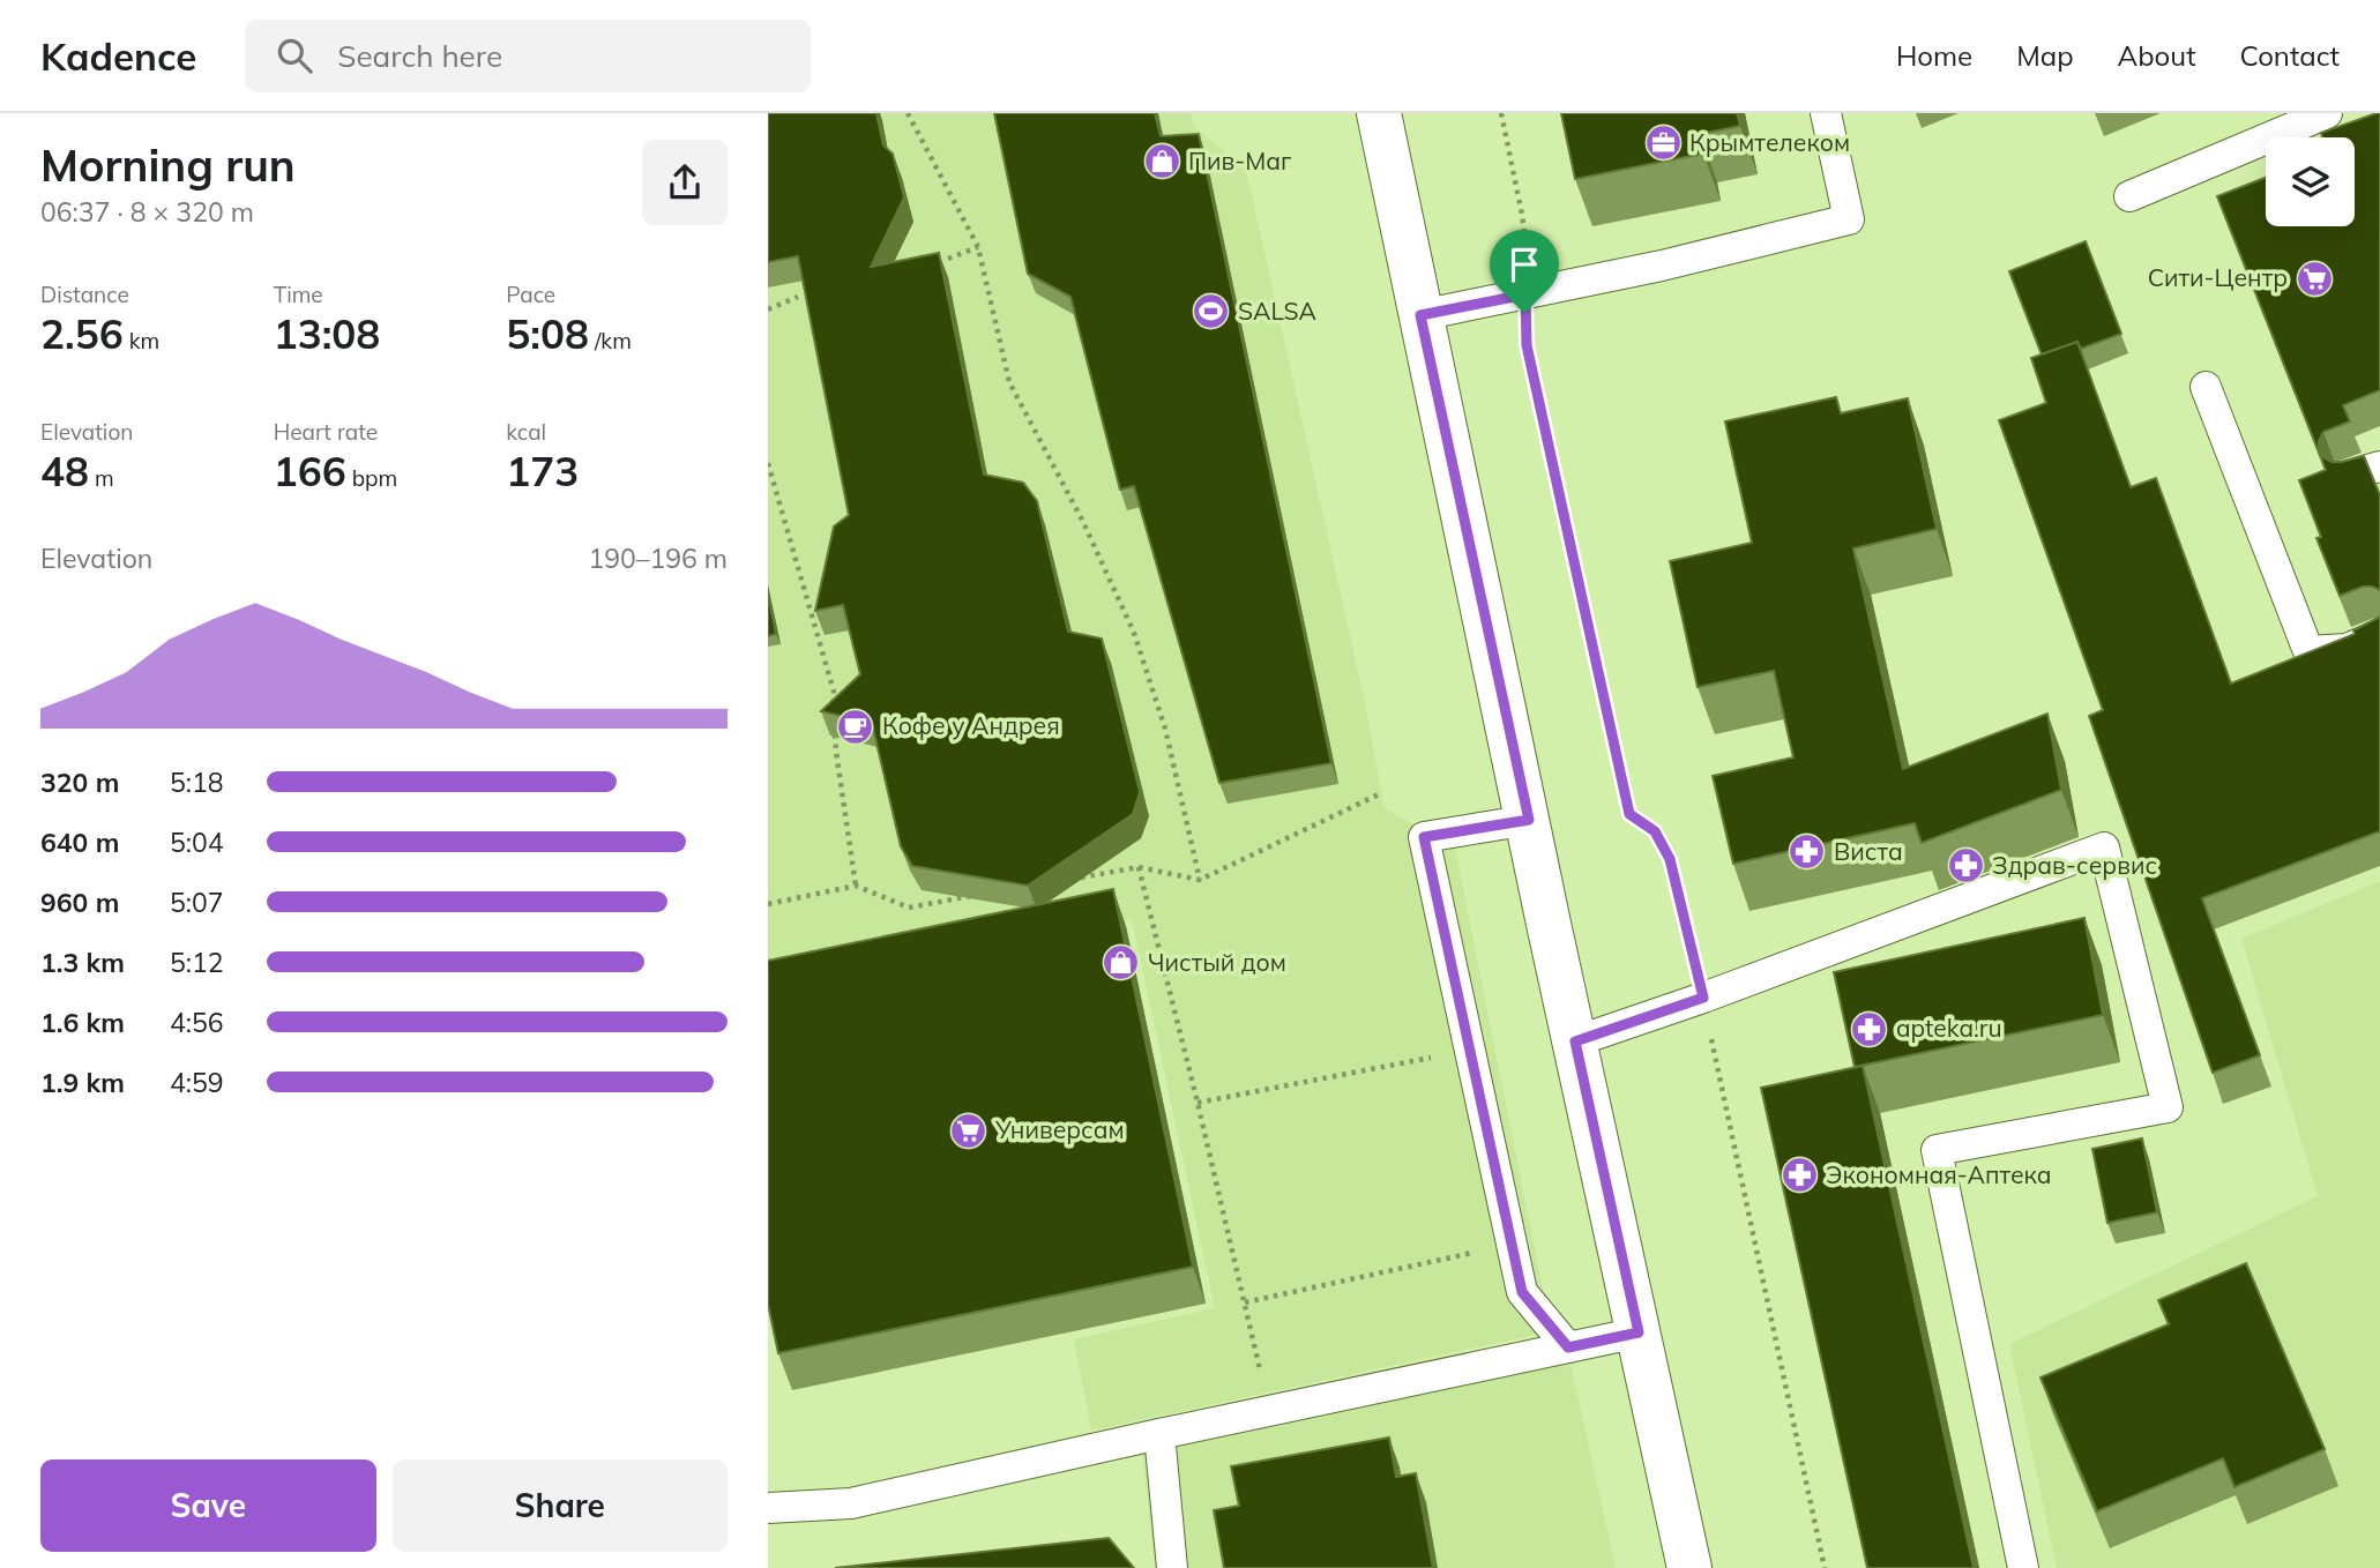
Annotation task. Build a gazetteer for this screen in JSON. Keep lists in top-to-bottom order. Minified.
{"places":{"office":["Крымтелеком"],"shop":["Пив-Маг","Чистый дом"],"supermarket":["Сити-Центр","Универсам"],"sports":["SALSA"],"cafe":["Кофе у Андрея"],"pharmacy":["Виста","Здрав-сервис","apteka.ru","Экономная-Аптека"]},"page":{"header":"Kadence","search":"Search here","nav":["Home","Map","About","Contact"],"heading":["Morning run","06:37 · 8 × 320 m"],"stats":[["Distance","2.56 km"],["Time","13:08"],["Pace","5:08 /km"],["Elevation","48 m"],["Heart rate","166 bpm"],["kcal","173"]],"chart":["Elevation","190–196 m"],"list":[{"name":"320 m","note":"5:18"},{"name":"640 m","note":"5:04"},{"name":"960 m","note":"5:07"},{"name":"1.3 km","note":"5:12"},{"name":"1.6 km","note":"4:56"},{"name":"1.9 km","note":"4:59"}],"buttons":["Save","Share"]}}
